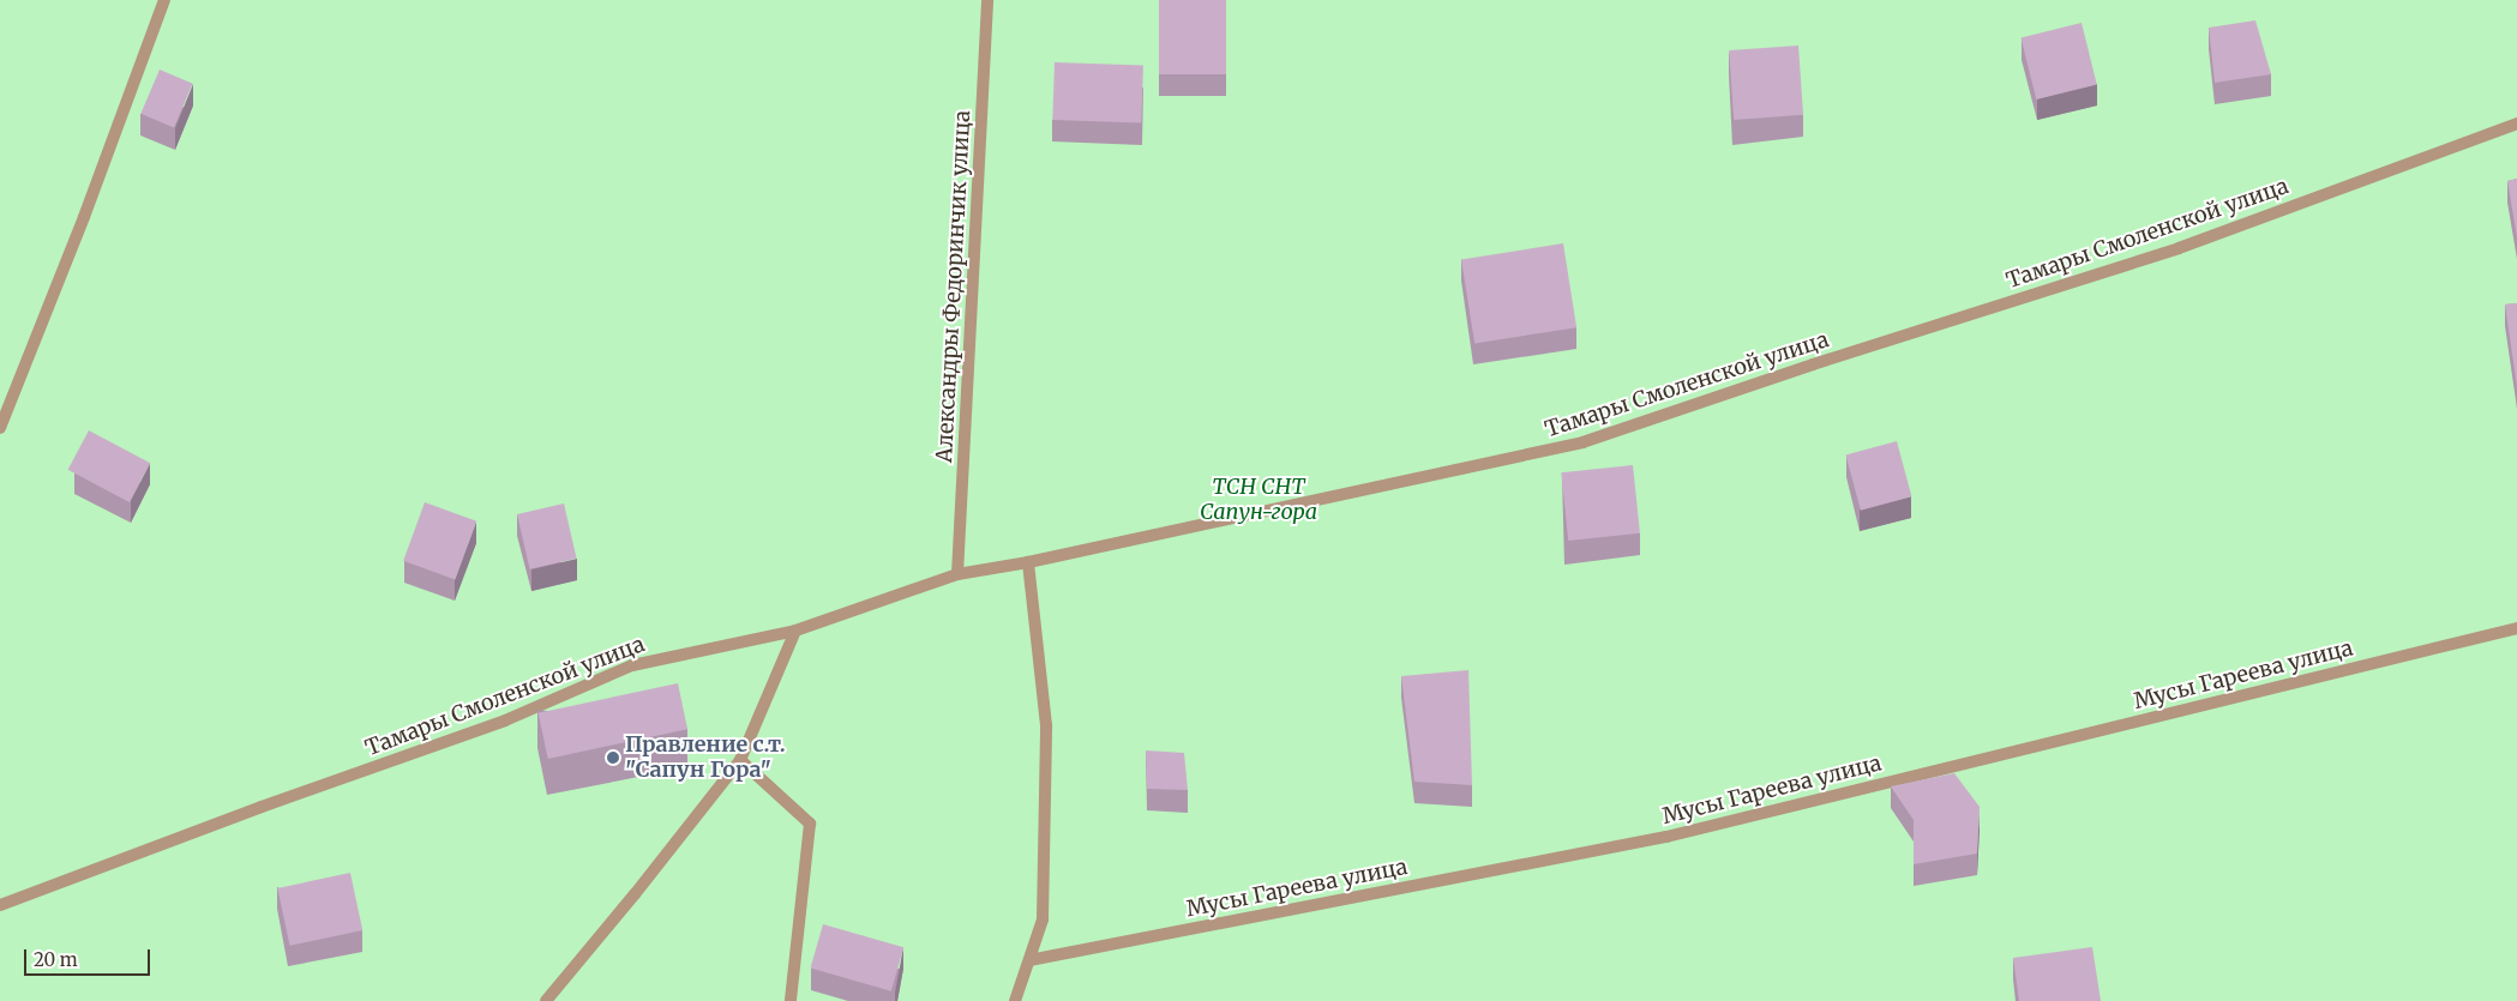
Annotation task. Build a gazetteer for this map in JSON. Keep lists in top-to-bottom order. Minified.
{"streets":{"lane":["Тамары Смоленской улица","Александры Федоринчик улица","Мусы Гареева улица"]},"crossings":[["Тамары Смоленской улица","Александры Федоринчик улица"]],"parks":["ТСН СНТ Сапун-гора"],"places":["Правление с.т. \"Сапун Гора\""],"scale_bar":"20 m"}
